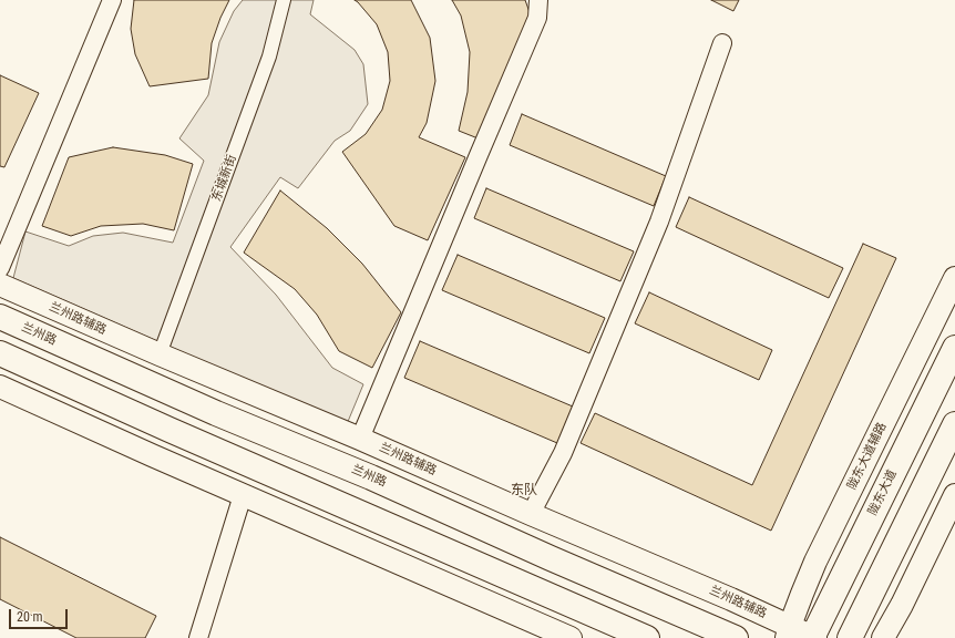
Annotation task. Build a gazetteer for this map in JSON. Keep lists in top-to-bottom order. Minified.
{"streets":{"main road":["兰州路","陇东大道"],"street":["东城新街","兰州路辅路","陇东大道辅路"]},"crossings":[["东城新街","兰州路辅路"],["兰州路辅路","陇东大道辅路"],["兰州路辅路","陇东大道"]],"districts":["东队"],"scale_bar":"20 m"}
